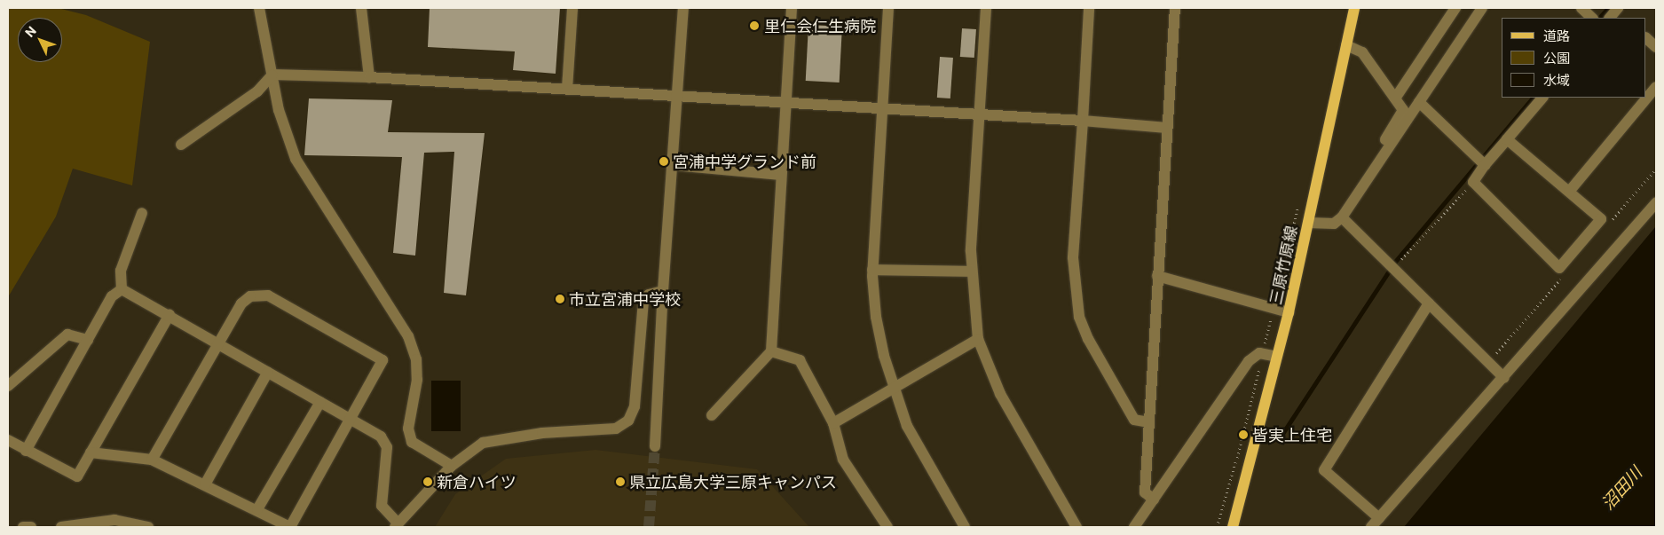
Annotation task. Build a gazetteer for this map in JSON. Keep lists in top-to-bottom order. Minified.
{"streets":{"main road":["三原竹原線"]},"water":["沼田川"],"places":["里仁会仁生病院","宮浦中学グランド前","市立宮浦中学校","皆実上住宅","新倉ハイツ","県立広島大学三原キャンパス"],"legend":["道路","公園","水域"],"north":"top left"}
